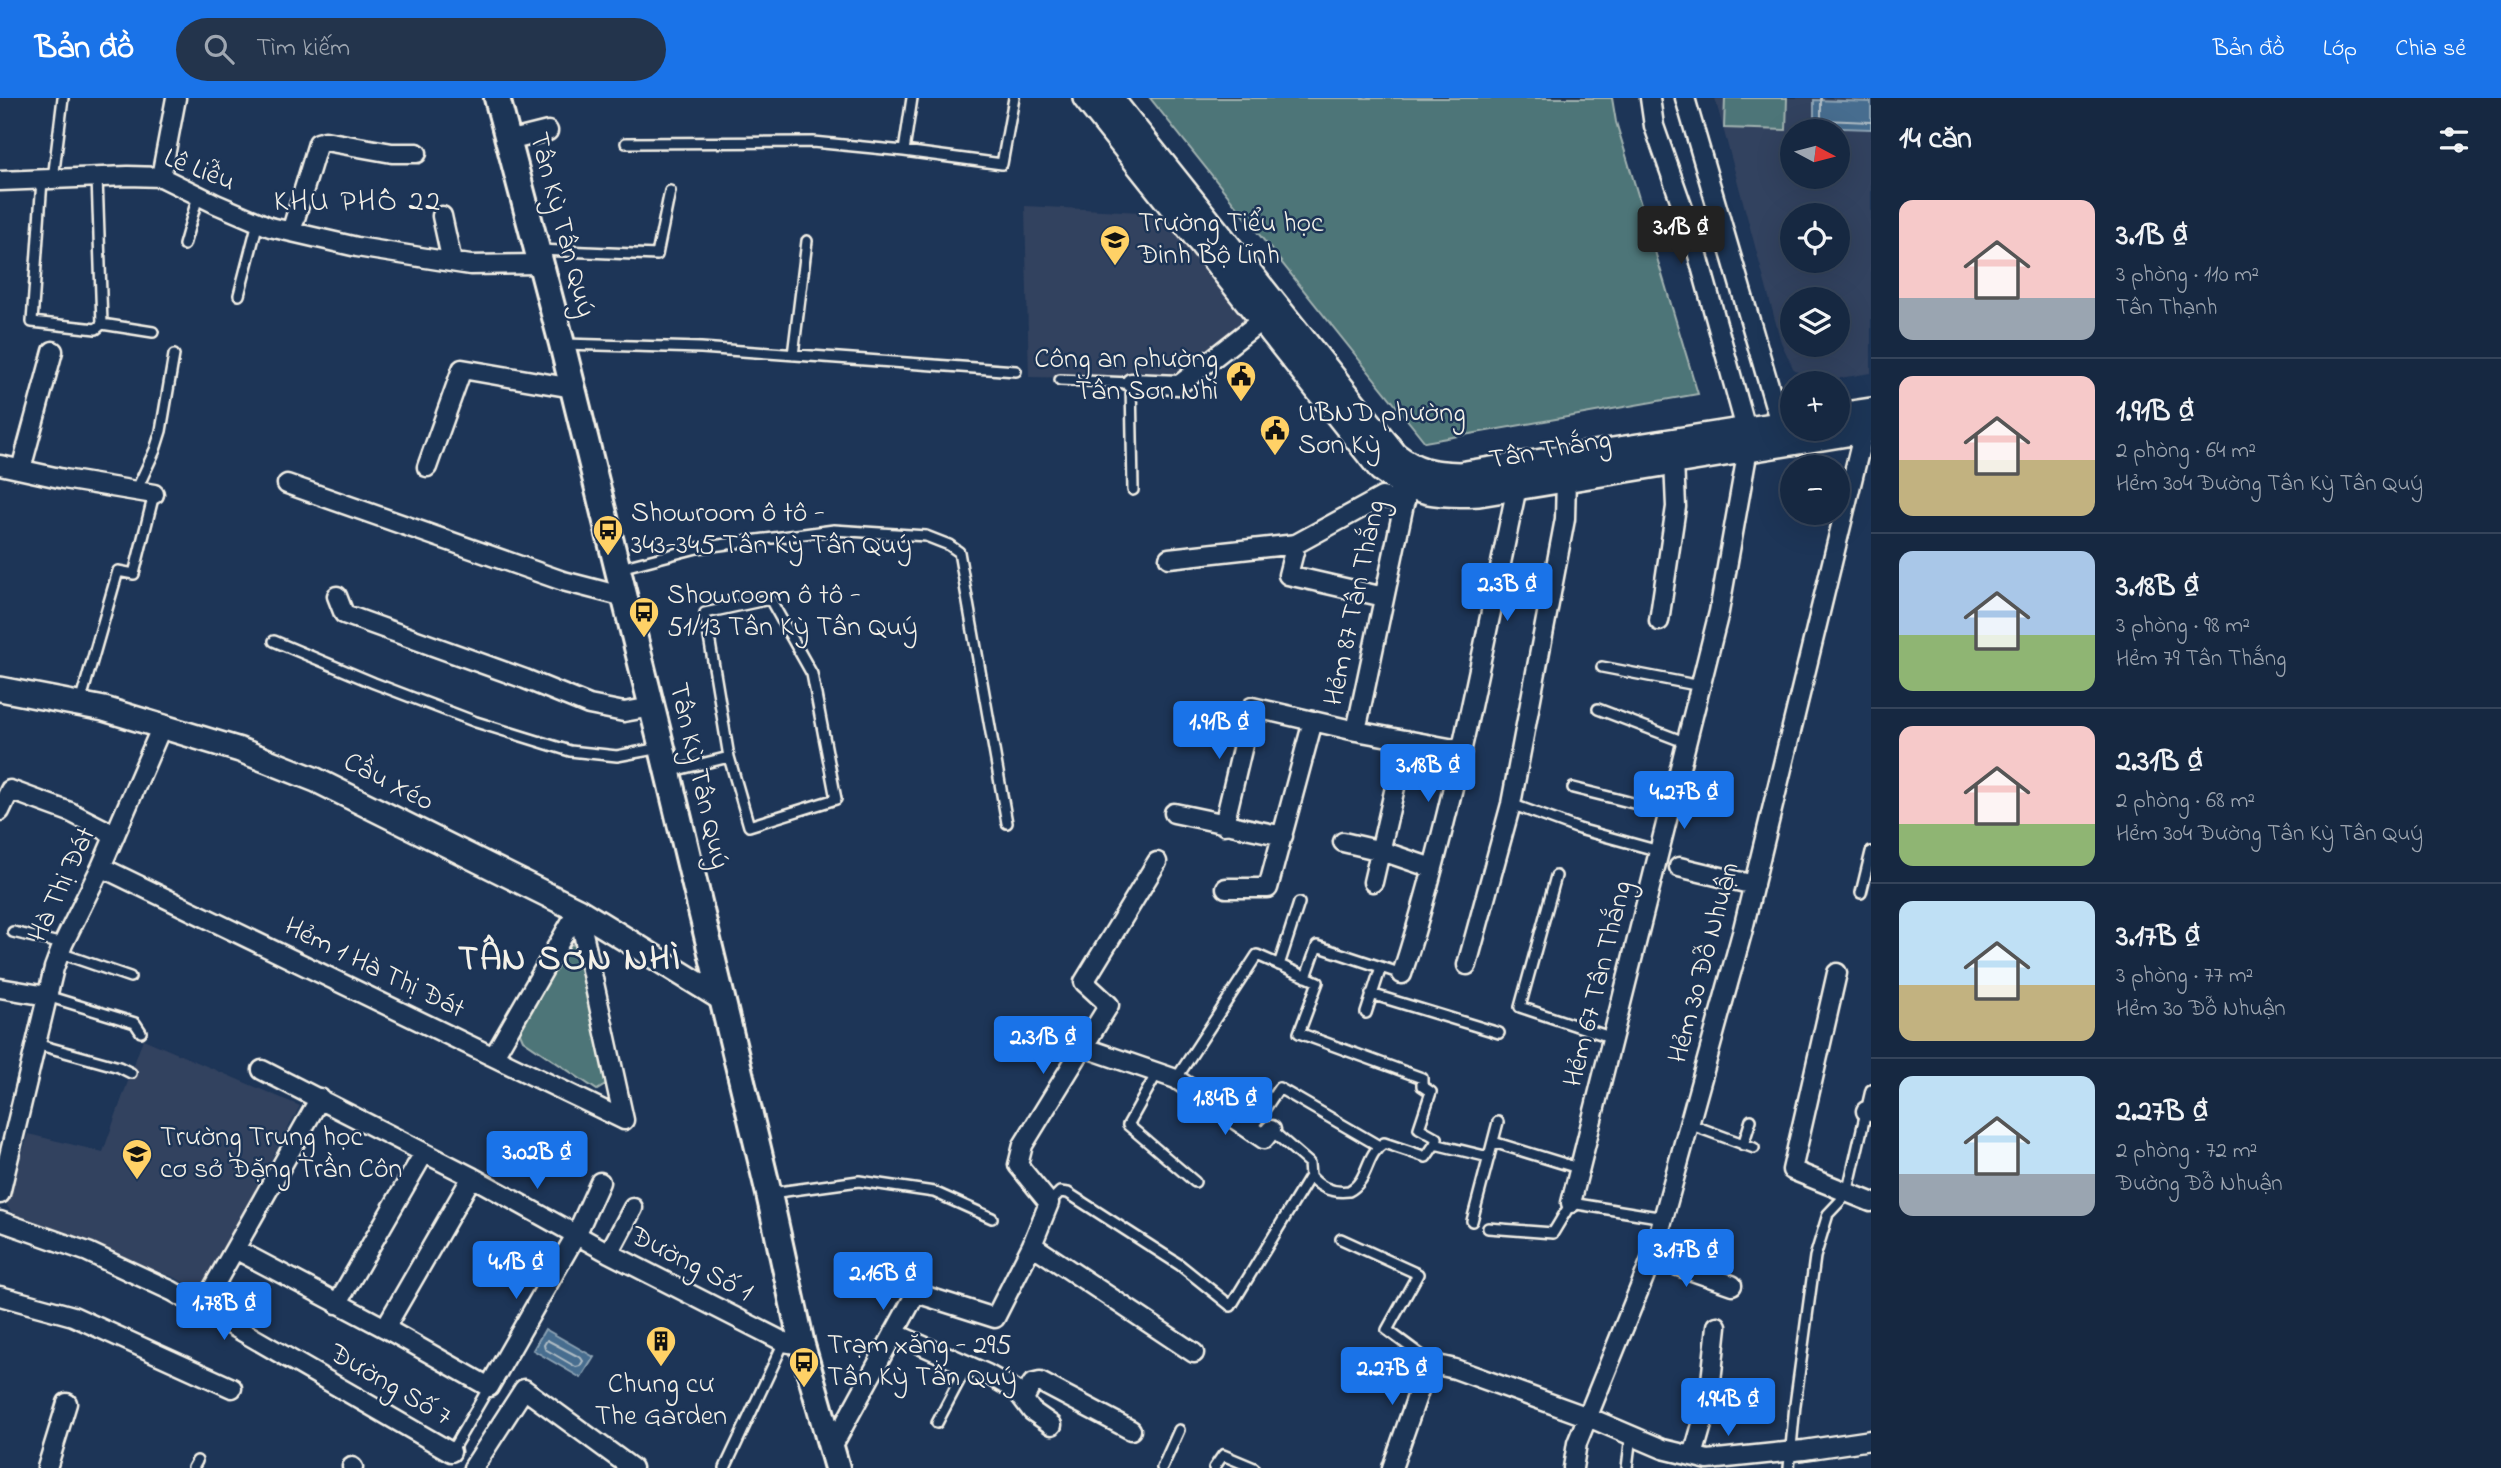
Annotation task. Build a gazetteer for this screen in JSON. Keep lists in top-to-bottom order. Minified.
{"streets":{"main road":["Tân Kỳ Tân Quý"],"street":["Lê Liễu","Tân Thắng","Hẻm 87 Tân Thắng","Cầu Xéo","Hà Thị Đát","Hẻm 30 Đỗ Nhuận","Hẻm 1 Hà Thị Đát","Hẻm 67 Tân Thắng","Đường Số 1","Đường Số 7"]},"crossings":[["Lê Liễu","Tân Kỳ Tân Quý"],["Tân Kỳ Tân Quý","Cầu Xéo"],["Tân Kỳ Tân Quý","Đường Số 1"],["Tân Thắng","Hẻm 87 Tân Thắng"],["Tân Thắng","Hẻm 30 Đỗ Nhuận"],["Tân Thắng","Hẻm 67 Tân Thắng"],["Cầu Xéo","Hà Thị Đát"],["Cầu Xéo","Hẻm 1 Hà Thị Đát"],["Hà Thị Đát","Hẻm 1 Hà Thị Đát"]],"districts":["KHU PHỐ 22","TÂN SƠN NHÌ"],"places":{"school or university":["Trường Tiểu học Đinh Bộ Lĩnh","Trường Trung học cơ sở Đặng Trần Côn"],"public building":["Công an phường Tân Sơn Nhì","UBND phường Sơn Kỳ"],"bus stop":["Showroom ô tô - 343-345 Tân Kỳ Tân Quý","Showroom ô tô - 51/13 Tân Kỳ Tân Quý","Trạm xăng - 295 Tân Kỳ Tân Quý"],"building":["Chung cư The Garden"]},"north":"right","page":{"header":"Bản đồ","search":"Tìm kiếm","nav":["Bản đồ","Lớp","Chia sẻ"],"heading":"14 căn","map_buttons":["+","−"],"list":[{"name":"3.1B ₫","note":"3 phòng · 110 m² · Tân Thạnh"},{"name":"1.91B ₫","note":"2 phòng · 64 m² · Hẻm 304 Đường Tân Kỳ Tân Quý"},{"name":"3.18B ₫","note":"3 phòng · 98 m² · Hẻm 79 Tân Thắng"},{"name":"2.31B ₫","note":"2 phòng · 68 m² · Hẻm 304 Đường Tân Kỳ Tân Quý"},{"name":"3.17B ₫","note":"3 phòng · 77 m² · Hẻm 30 Đỗ Nhuận"},{"name":"2.27B ₫","note":"2 phòng · 72 m² · Đường Đỗ Nhuận"}],"price":["3.1B ₫","2.3B ₫","1.91B ₫","3.18B ₫","4.27B ₫","2.31B ₫","1.84B ₫","3.02B ₫","3.17B ₫","4.1B ₫","2.16B ₫","1.78B ₫","2.27B ₫","1.94B ₫"]}}
